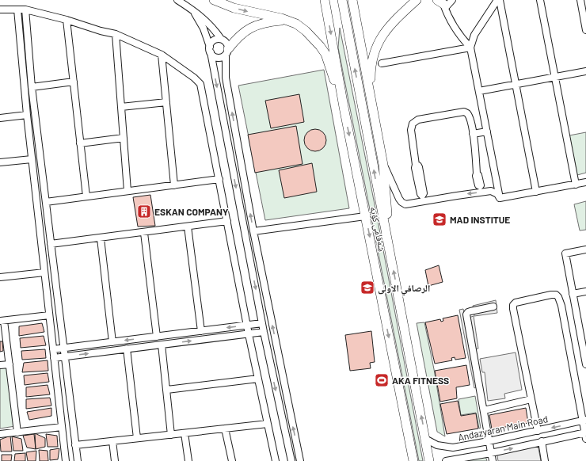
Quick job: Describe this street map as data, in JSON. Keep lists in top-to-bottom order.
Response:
{
  "streets": {
    "highway": ["شەقامی کۆیە"],
    "street": ["Andazyaran Main Road"]
  },
  "crossings": [
    ["شەقامی کۆیە", "Andazyaran Main Road"]
  ],
  "places": {
    "building": ["ESKAN COMPANY"],
    "school or university": ["MAD INSTITUE", "الرصافي الاولى"],
    "sports": ["AKA FITNESS"]
  }
}
